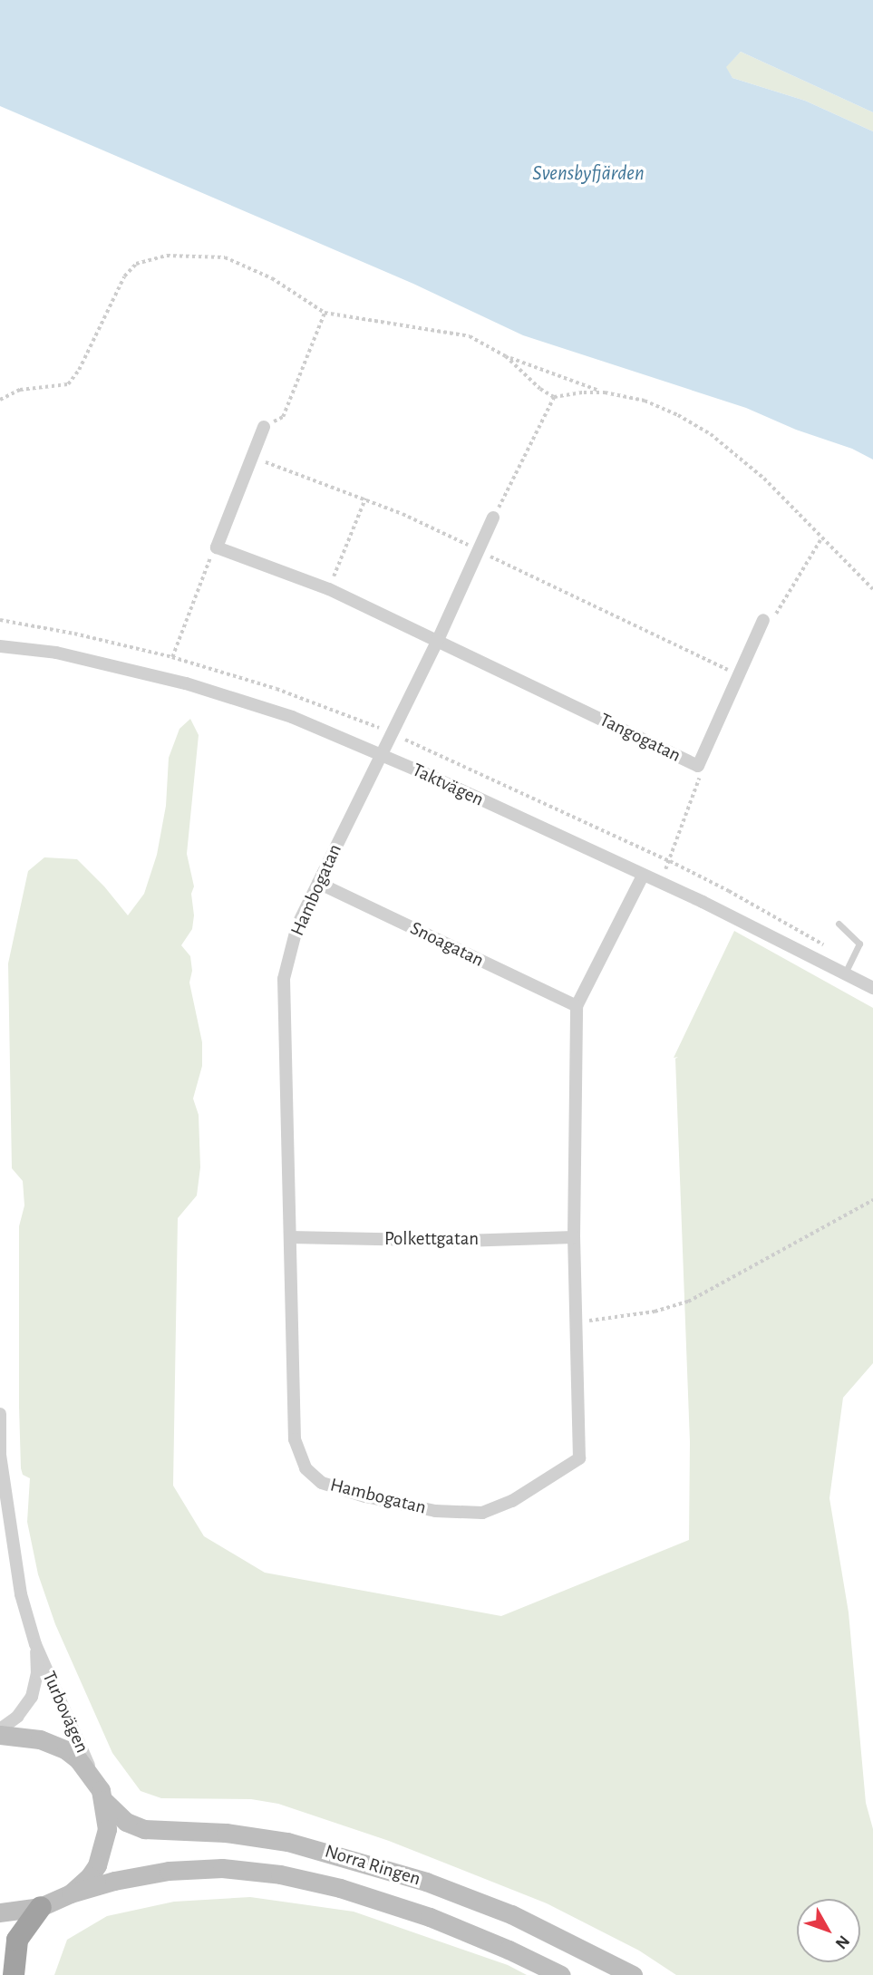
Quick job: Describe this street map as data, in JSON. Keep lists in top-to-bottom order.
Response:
{
  "streets": {
    "main road": ["Norra Ringen"],
    "street": [
      "Tangogatan",
      "Taktvägen",
      "Hambogatan",
      "Snoagatan",
      "Polkettgatan",
      "Turbovägen"
    ]
  },
  "crossings": [
    ["Taktvägen", "Hambogatan"],
    ["Hambogatan", "Snoagatan"],
    ["Hambogatan", "Polkettgatan"]
  ],
  "water": ["Svensbyfjärden"],
  "north": "bottom right"
}
